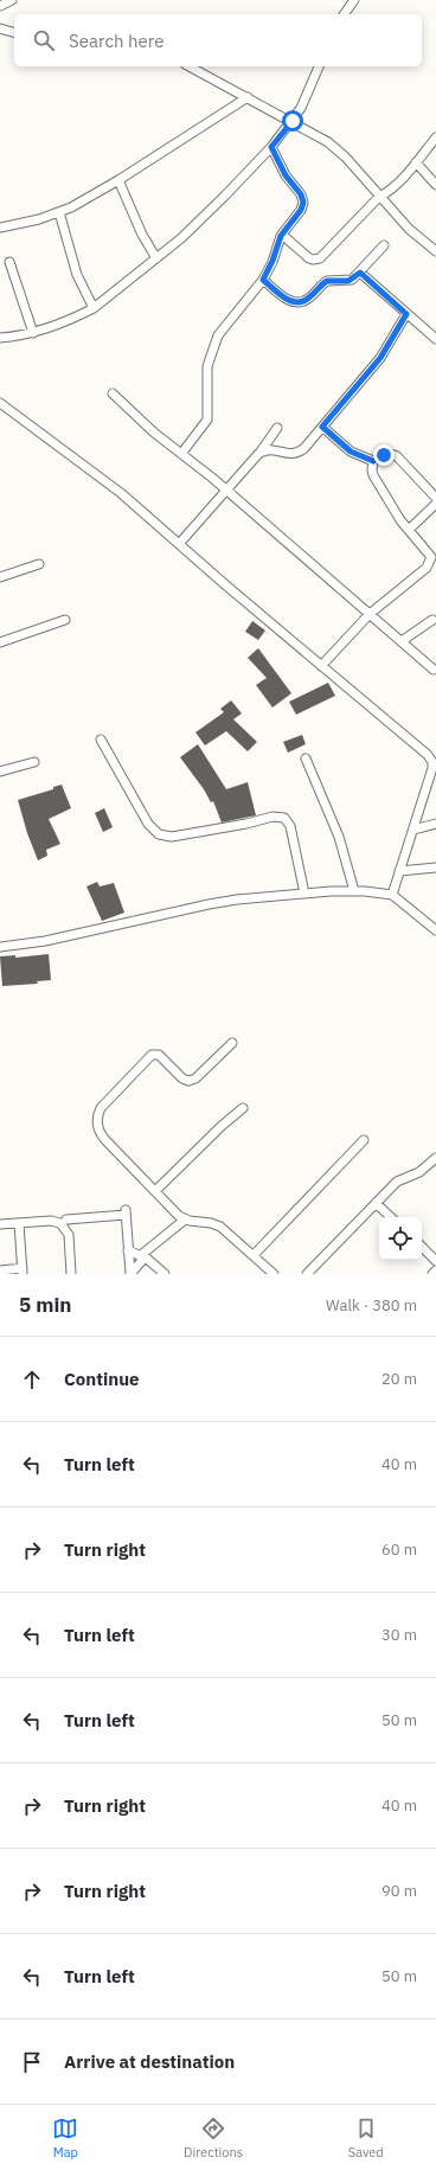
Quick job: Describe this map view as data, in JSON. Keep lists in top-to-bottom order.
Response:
{
  "page": {
    "search": "Search here",
    "heading": ["5 min", "Walk · 380 m"],
    "list": [
      ["Continue", "20 m"],
      ["Turn left", "40 m"],
      ["Turn right", "60 m"],
      ["Turn left", "30 m"],
      ["Turn left", "50 m"],
      ["Turn right", "40 m"],
      ["Turn right", "90 m"],
      ["Turn left", "50 m"],
      "Arrive at destination"
    ],
    "nav": ["Map", "Directions", "Saved"]
  }
}
